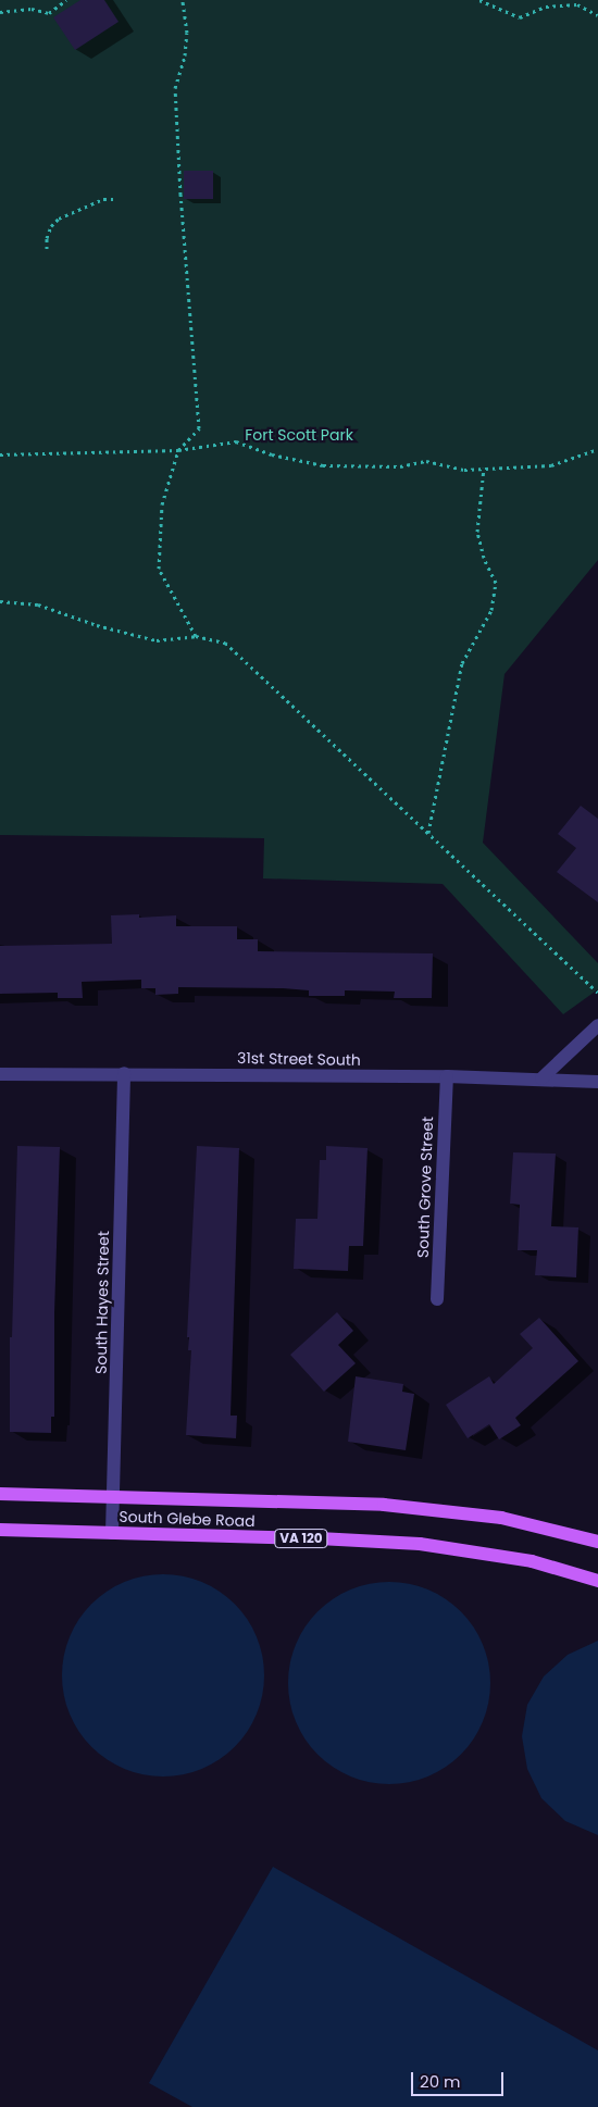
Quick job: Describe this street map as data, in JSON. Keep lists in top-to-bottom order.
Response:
{
  "streets": {
    "main road": ["South Glebe Road", "VA 120"],
    "street": ["31st Street South", "South Grove Street", "South Hayes Street"]
  },
  "crossings": [
    ["31st Street South", "South Grove Street"],
    ["31st Street South", "South Hayes Street"],
    ["South Hayes Street", "South Glebe Road"]
  ],
  "parks": ["Fort Scott Park"],
  "scale_bar": "20 m"
}
